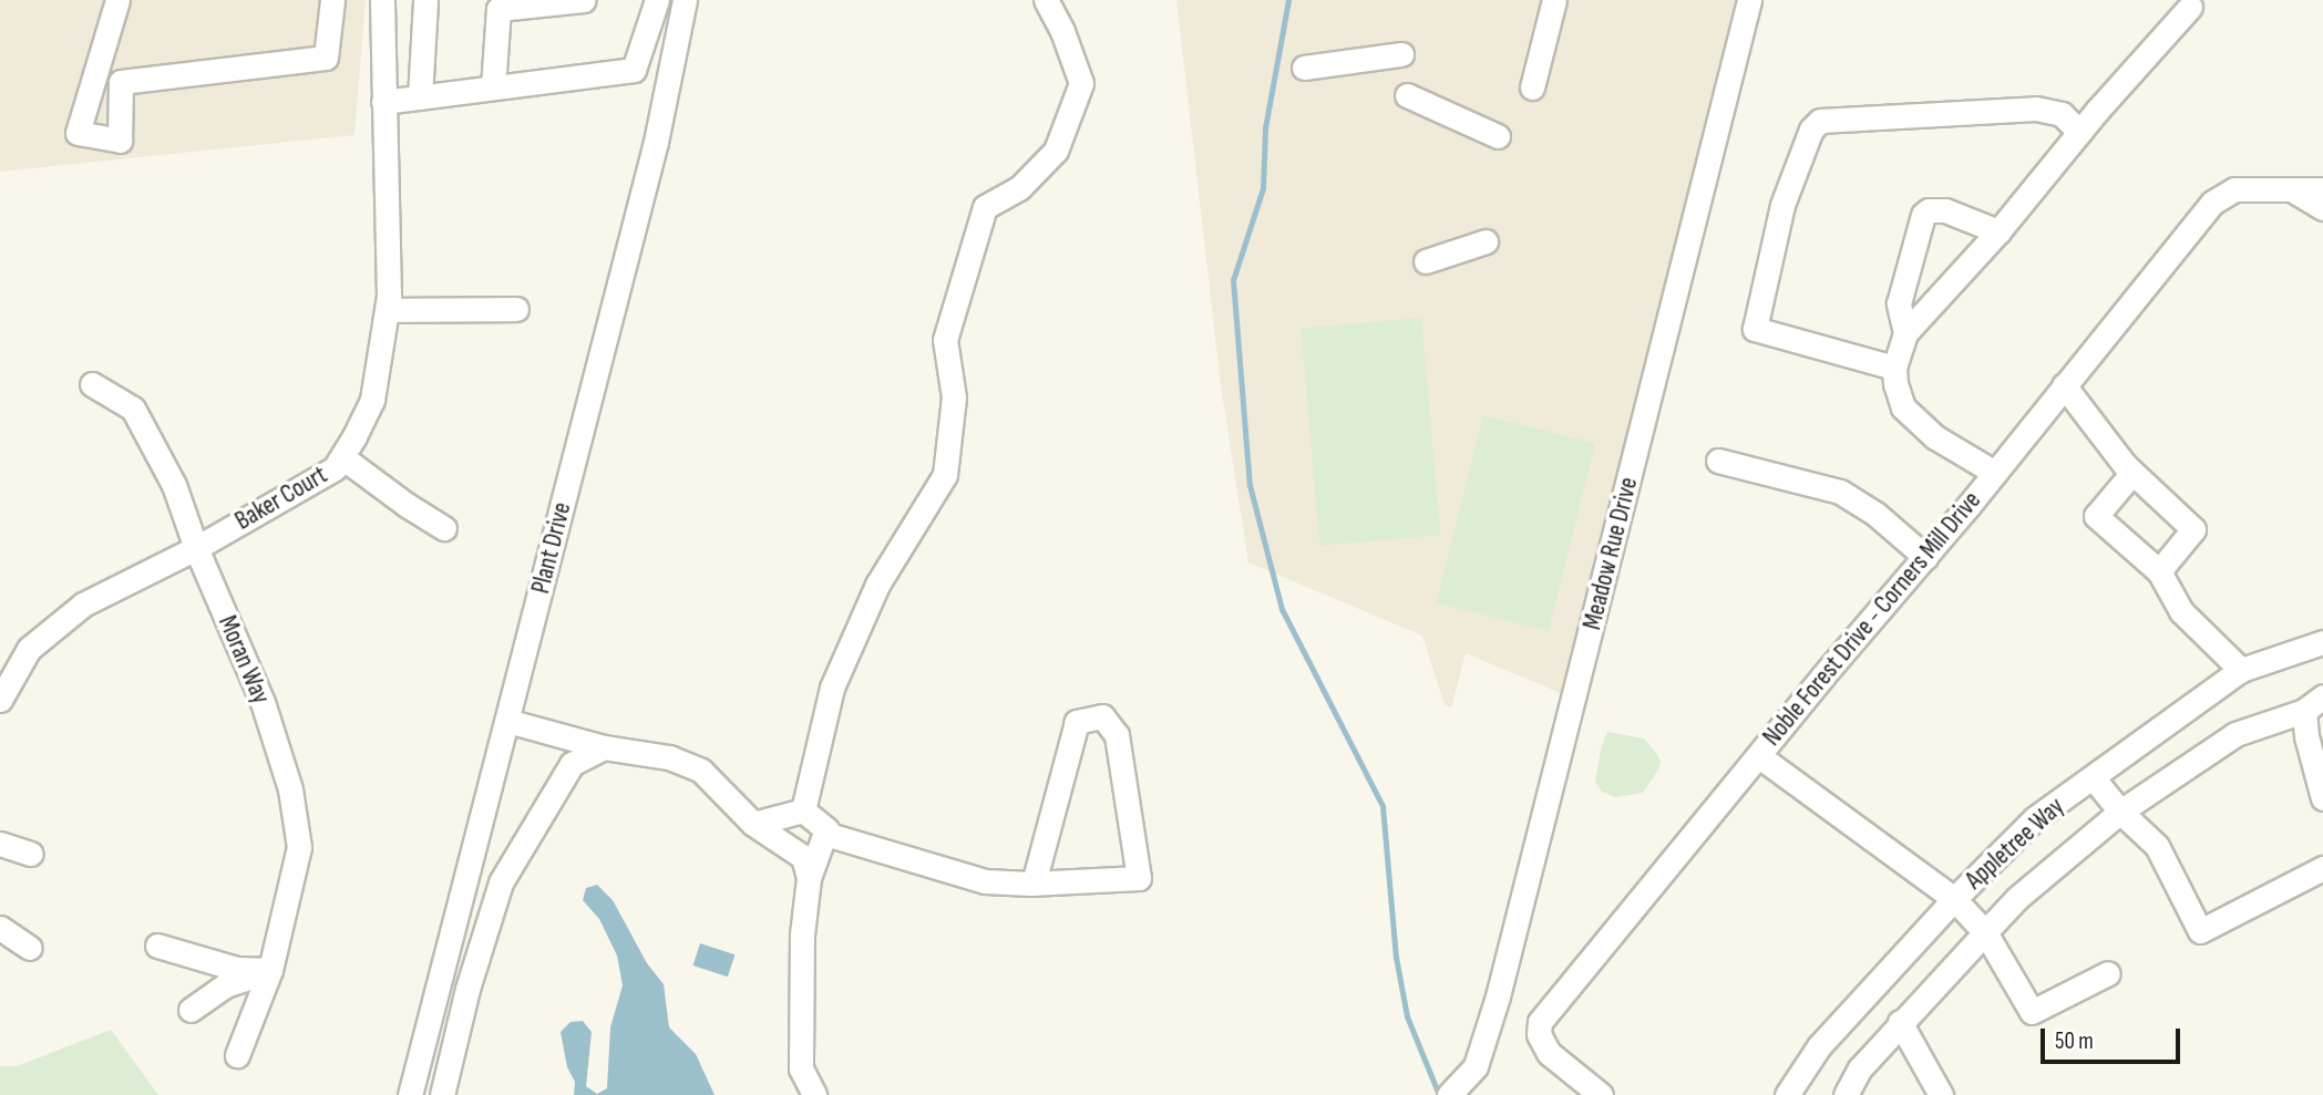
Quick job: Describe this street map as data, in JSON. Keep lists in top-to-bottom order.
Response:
{
  "streets": {
    "street": [
      "Baker Court",
      "Plant Drive",
      "Meadow Rue Drive",
      "Noble Forest Drive - Corners Mill Drive",
      "Moran Way",
      "Appletree Way"
    ]
  },
  "crossings": [
    ["Baker Court", "Moran Way"],
    ["Noble Forest Drive - Corners Mill Drive", "Appletree Way"]
  ],
  "scale_bar": "50 m"
}
